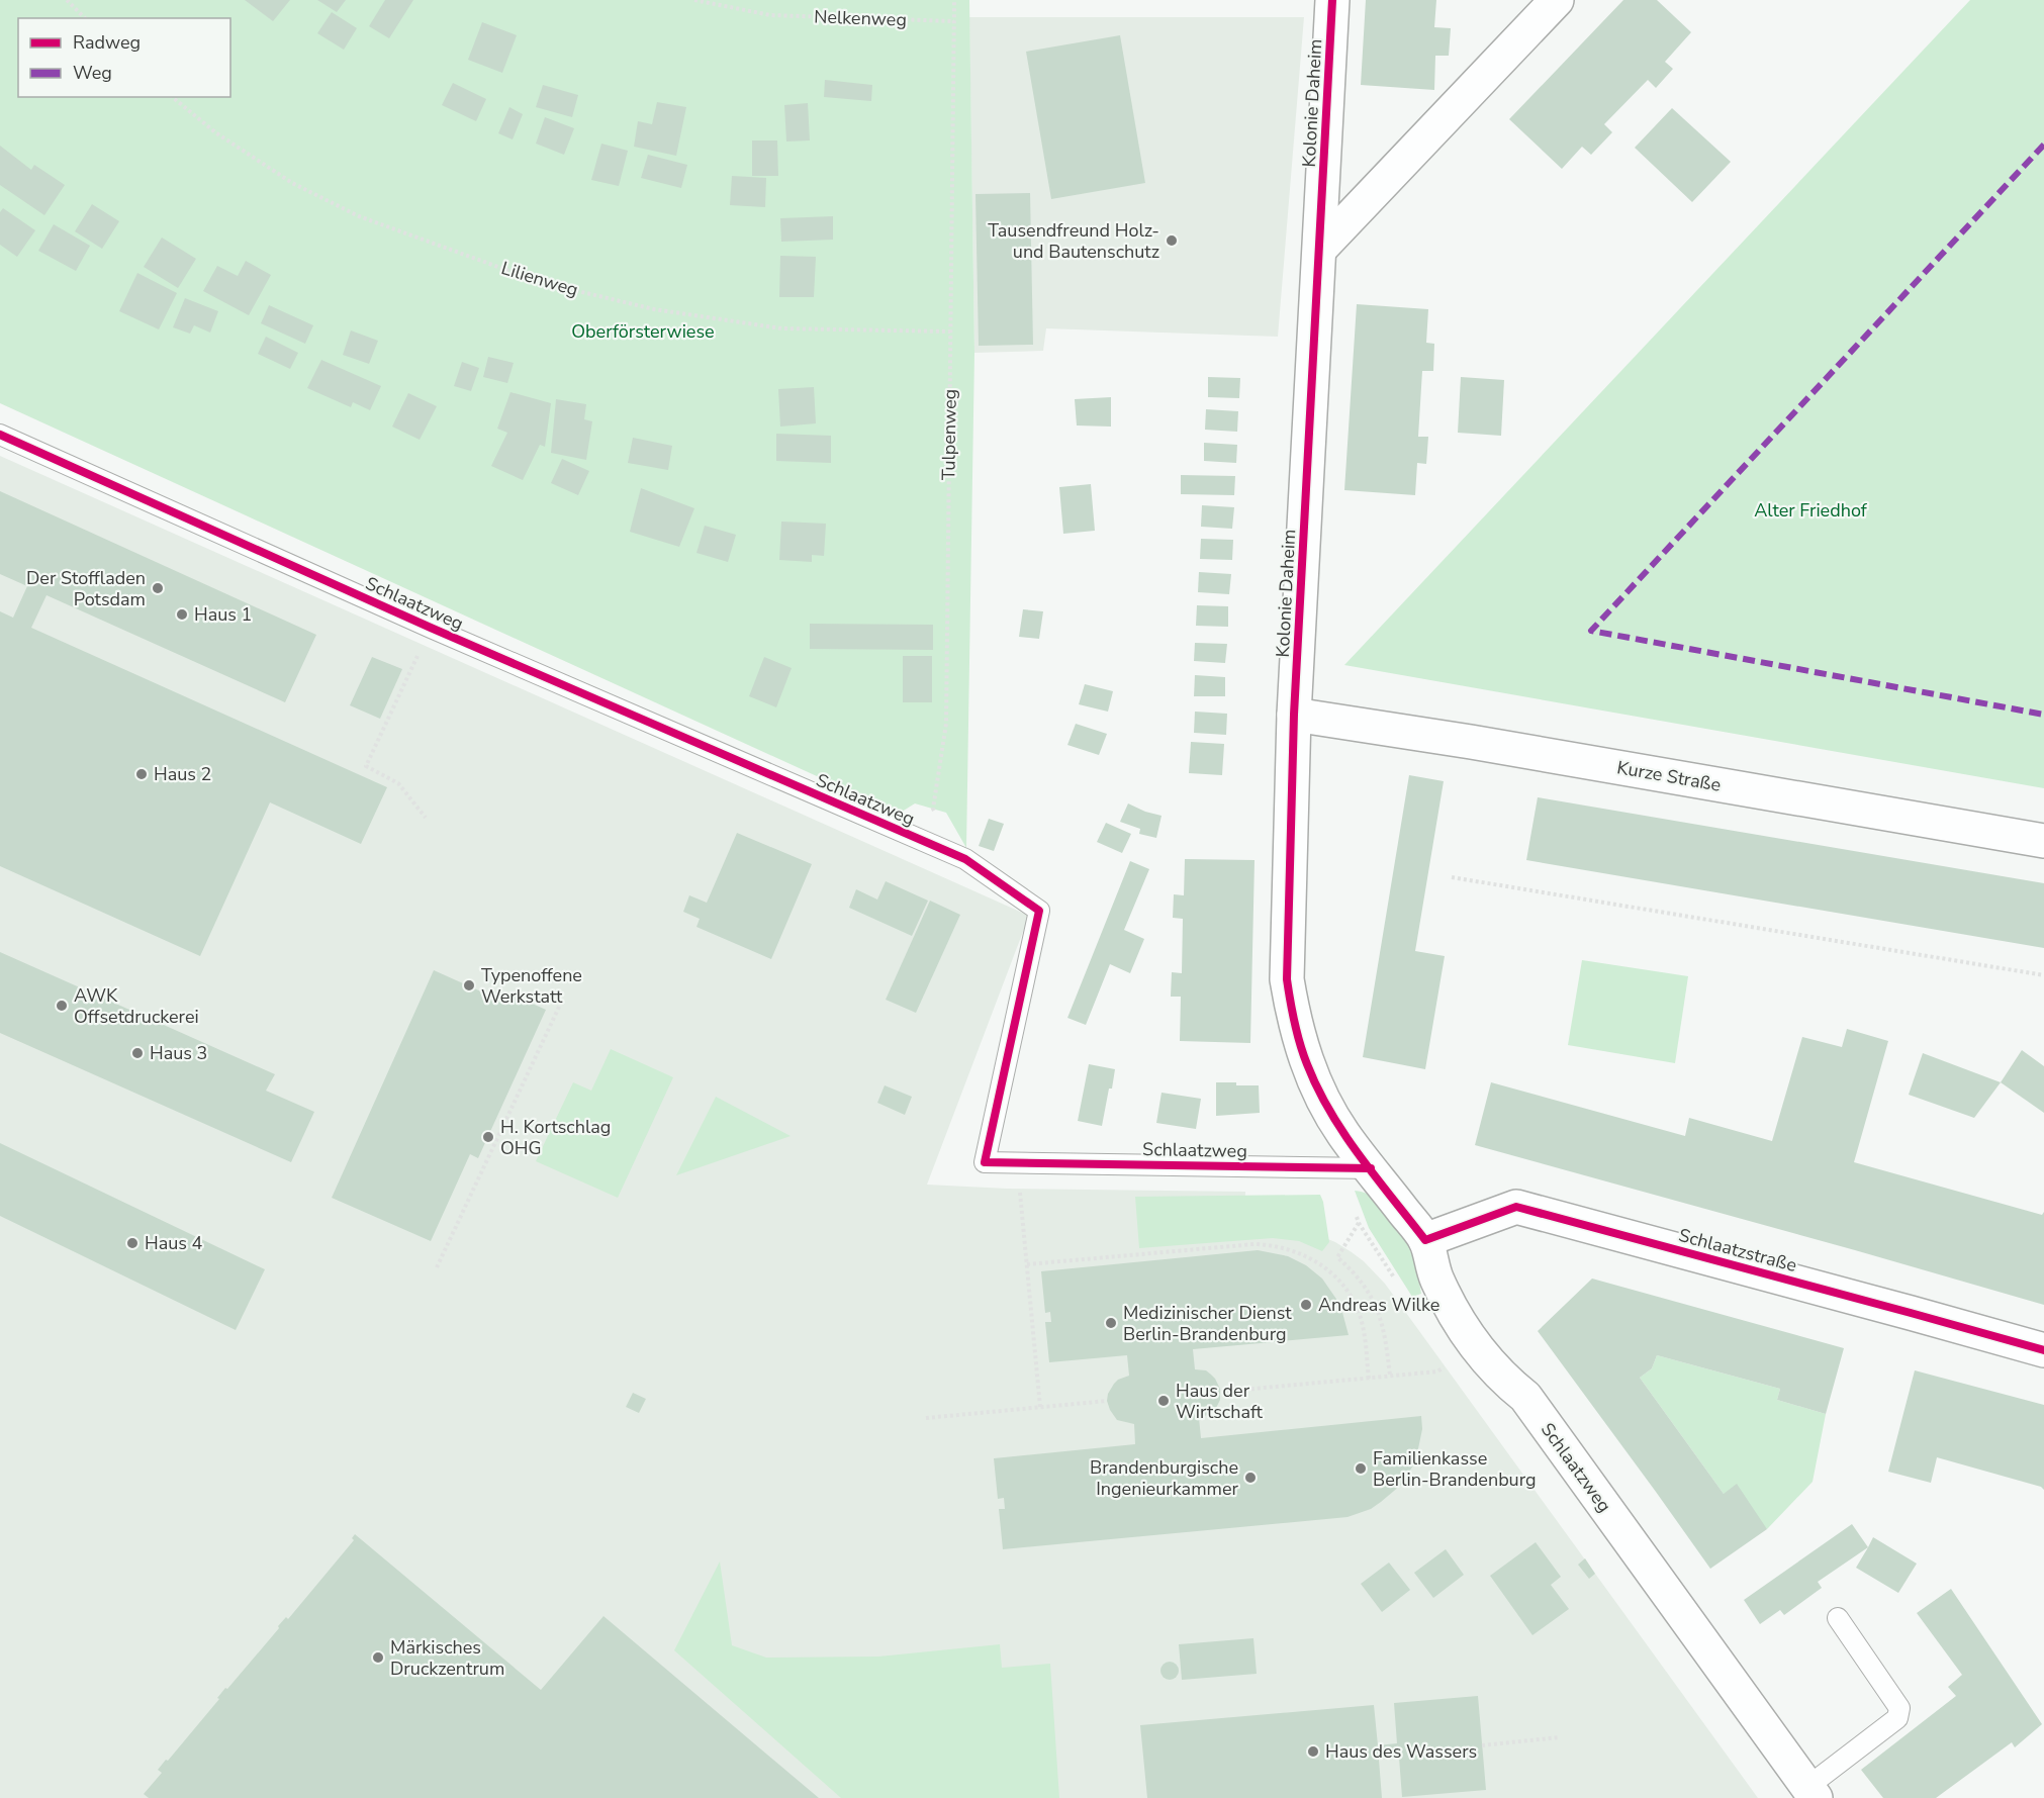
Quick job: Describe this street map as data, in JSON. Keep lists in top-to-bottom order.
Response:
{
  "streets": {
    "street": [
      "Kolonie Daheim",
      "Schlaatzweg",
      "Kurze Straße",
      "Schlaatzstraße"
    ],
    "path": ["Nelkenweg", "Lilienweg", "Tulpenweg"]
  },
  "crossings": [
    ["Nelkenweg", "Tulpenweg"],
    ["Kolonie Daheim", "Schlaatzweg"],
    ["Kolonie Daheim", "Kurze Straße"],
    ["Lilienweg", "Tulpenweg"],
    ["Tulpenweg", "Schlaatzweg"],
    ["Schlaatzweg", "Schlaatzstraße"]
  ],
  "parks": ["Oberförsterwiese", "Alter Friedhof"],
  "places": [
    "Tausendfreund Holz- und Bautenschutz",
    "Der Stoffladen Potsdam",
    "Haus 1",
    "Haus 2",
    "Typenoffene Werkstatt",
    "AWK Offsetdruckerei",
    "Haus 3",
    "H. Kortschlag OHG",
    "Haus 4",
    "Andreas Wilke",
    "Medizinischer Dienst Berlin-Brandenburg",
    "Haus der Wirtschaft",
    "Familienkasse Berlin-Brandenburg",
    "Brandenburgische Ingenieurkammer",
    "Märkisches Druckzentrum",
    "Haus des Wassers"
  ],
  "legend": ["Radweg", "Weg"]
}
